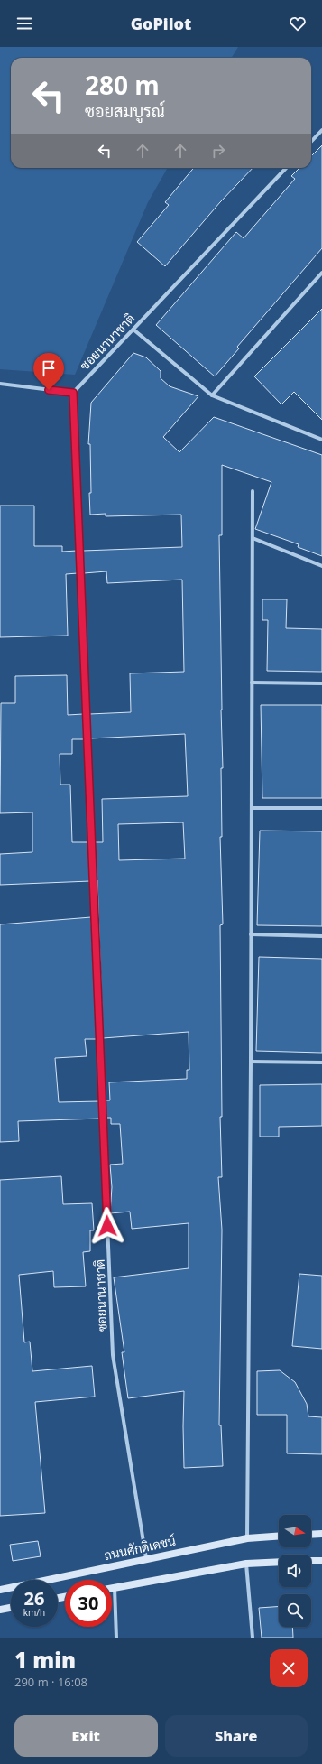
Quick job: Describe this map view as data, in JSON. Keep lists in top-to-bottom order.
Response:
{
  "streets": {
    "main road": ["ถนนศักดิเดชน์"],
    "street": ["ซอยนานาชาติ"]
  },
  "crossings": [
    ["ซอยนานาชาติ", "ถนนศักดิเดชน์"]
  ],
  "north": "right",
  "page": {
    "header": "GoPilot",
    "turn": ["280 m", "ซอยสมบูรณ์"],
    "speed": "26 km/h",
    "limit": "30",
    "heading": ["1 min", "290 m · 16:08"],
    "buttons": ["Exit", "Share"]
  }
}
